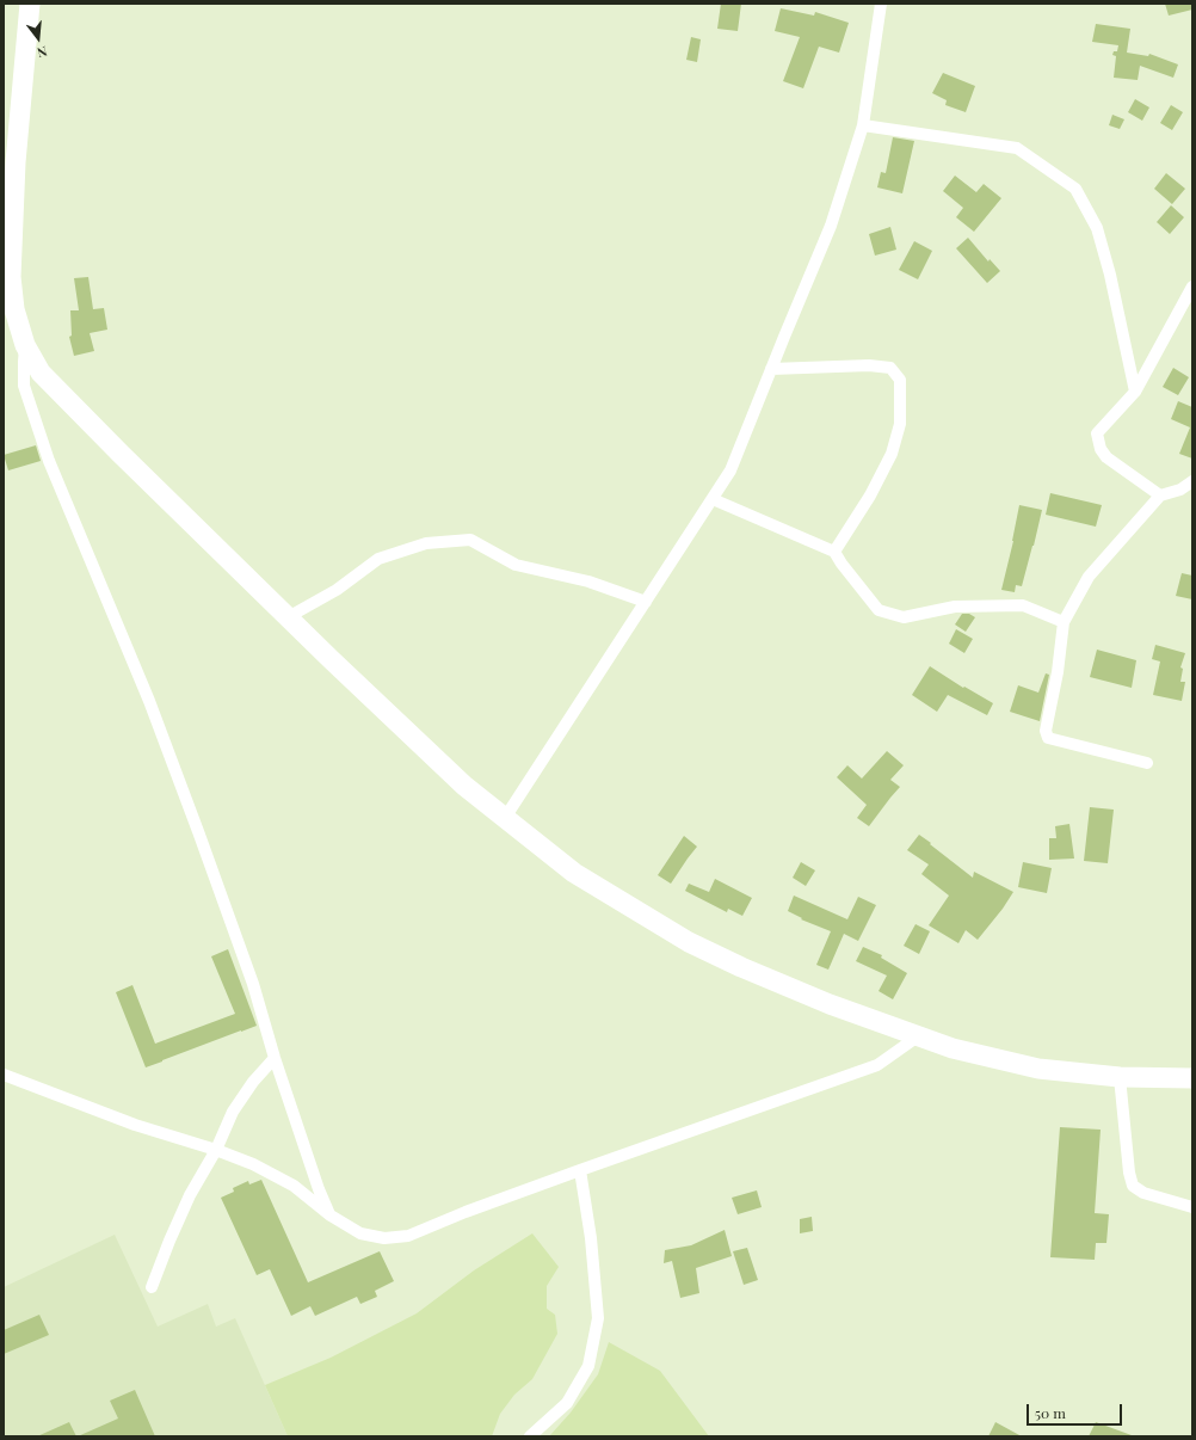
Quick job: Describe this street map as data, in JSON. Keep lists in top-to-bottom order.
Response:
{
  "scale_bar": "50 m",
  "north": "bottom"
}
